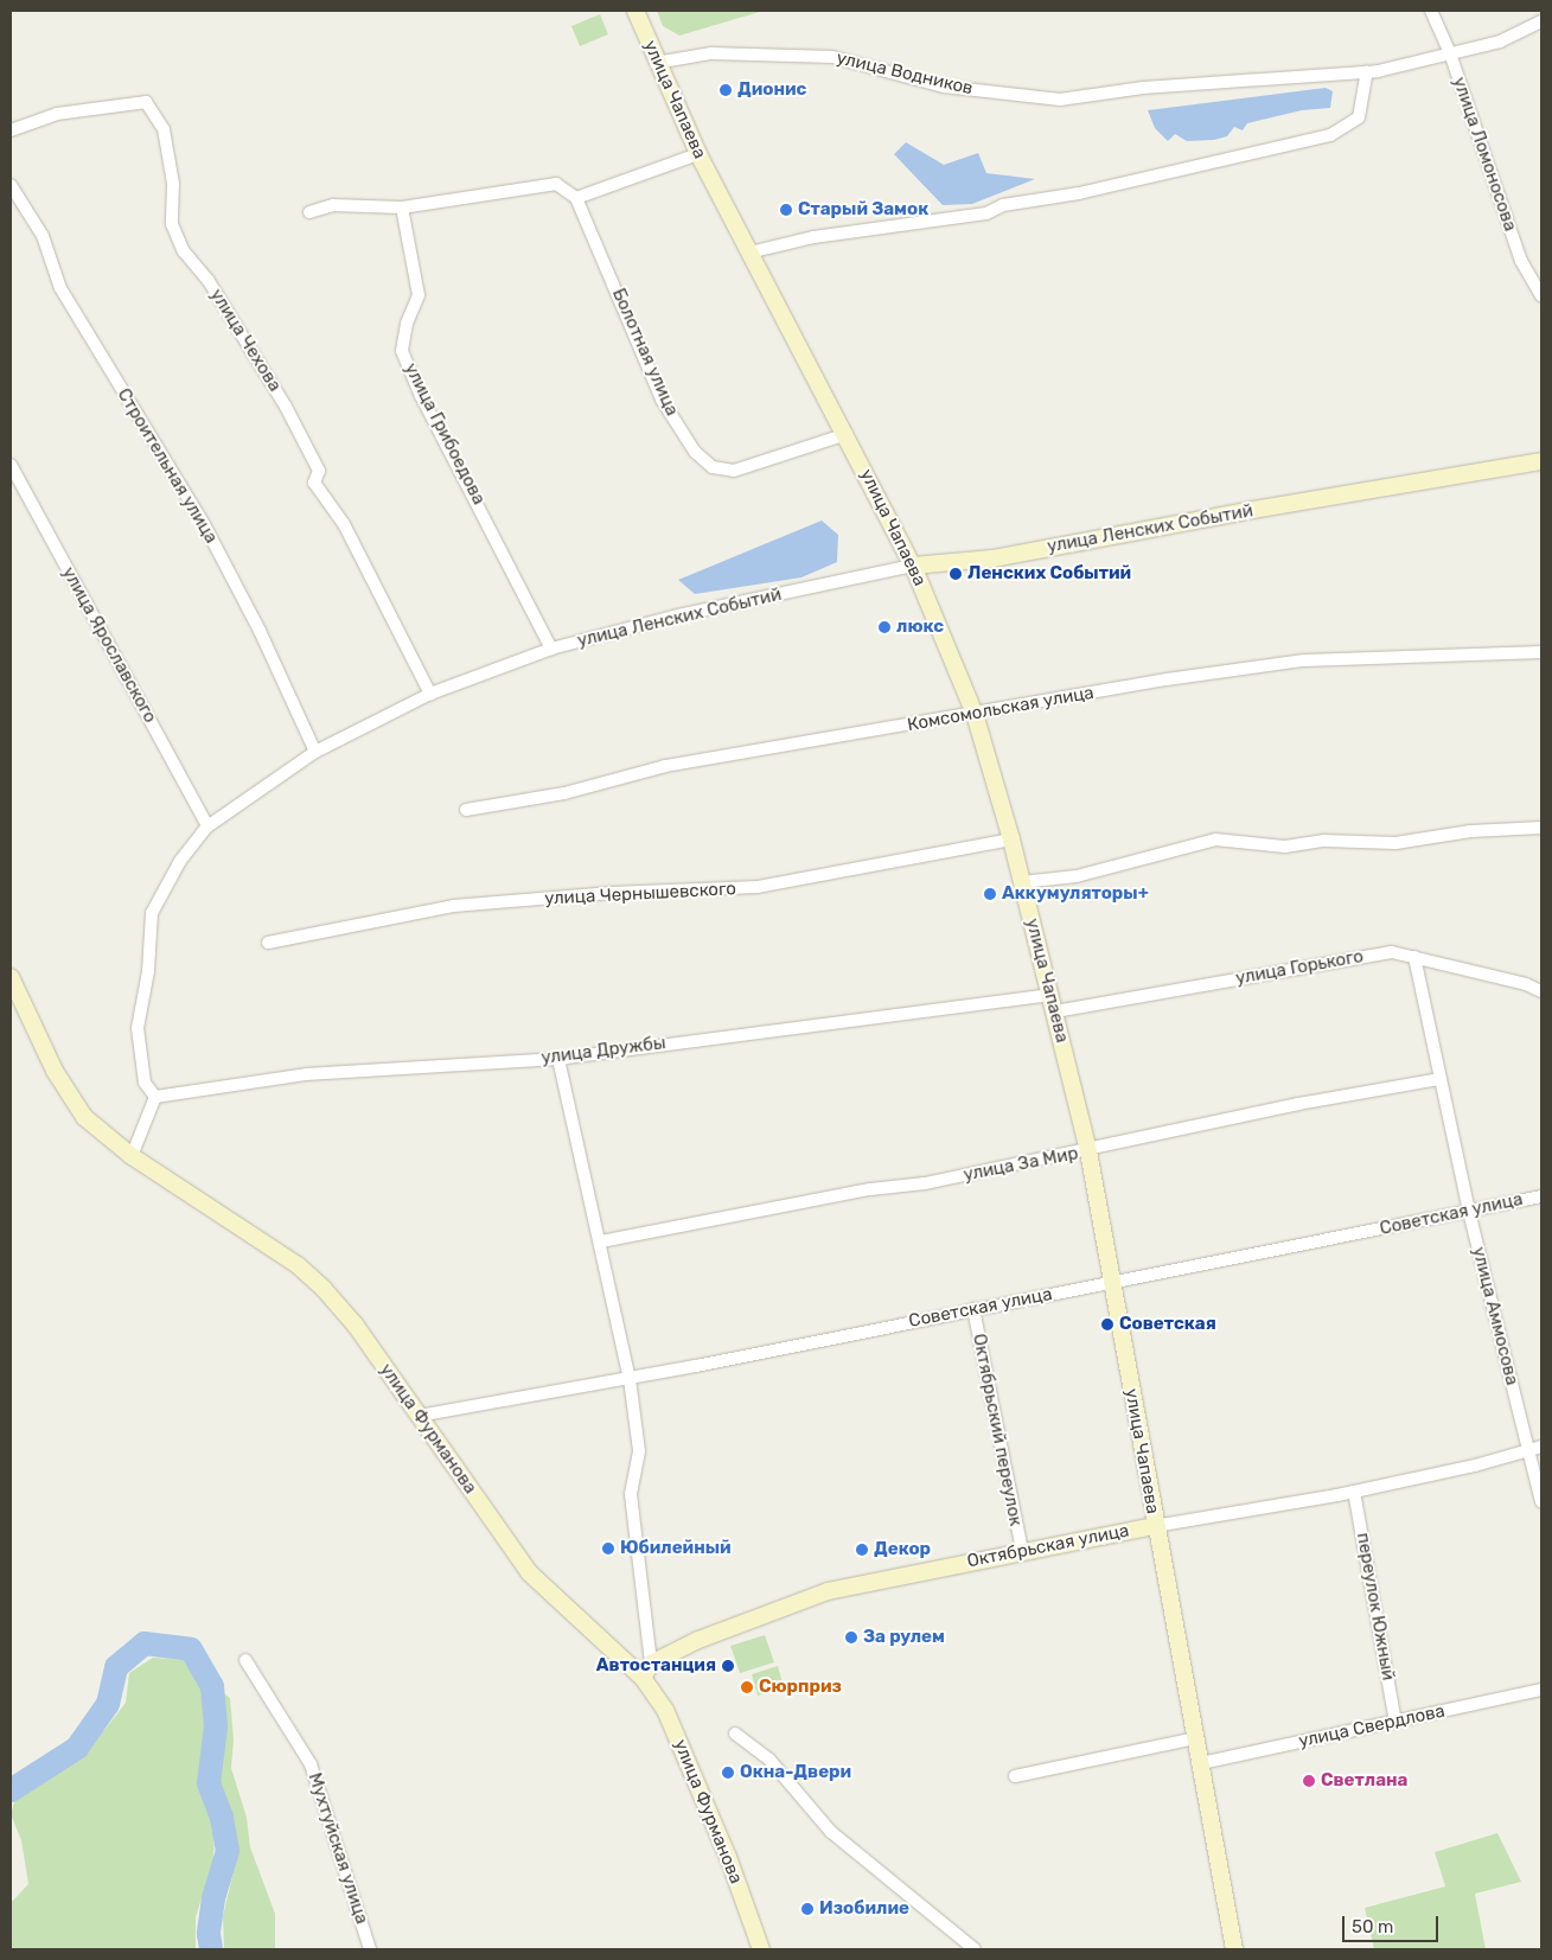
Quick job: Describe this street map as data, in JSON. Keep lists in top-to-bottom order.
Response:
{
  "streets": {
    "main road": [
      "улица Чапаева",
      "улица Ленских Событий",
      "улица Фурманова",
      "Октябрьская улица"
    ],
    "street": [
      "улица Водников",
      "улица Ломоносова",
      "улица Чехова",
      "Болотная улица",
      "улица Грибоедова",
      "Строительная улица",
      "улица Ярославского",
      "Комсомольская улица",
      "улица Чернышевского",
      "улица Горького",
      "улица Дружбы",
      "улица За Мир",
      "Советская улица",
      "улица Аммосова",
      "Октябрьский переулок",
      "переулок Южный",
      "улица Свердлова",
      "Мухтуйская улица"
    ]
  },
  "crossings": [
    ["улица Водников", "улица Чапаева"],
    ["улица Водников", "улица Ломоносова"],
    ["улица Чапаева", "Болотная улица"],
    ["улица Чапаева", "улица Ленских Событий"],
    ["улица Чапаева", "Комсомольская улица"],
    ["улица Чапаева", "улица Чернышевского"],
    ["улица Чапаева", "улица Горького"],
    ["улица Чапаева", "улица Дружбы"],
    ["улица Чапаева", "улица За Мир"],
    ["улица Чапаева", "Советская улица"],
    ["улица Чапаева", "Октябрьская улица"],
    ["улица Чапаева", "улица Свердлова"],
    ["улица Чехова", "улица Ленских Событий"],
    ["улица Грибоедова", "улица Ленских Событий"],
    ["Строительная улица", "улица Ленских Событий"],
    ["улица Ленских Событий", "улица Ярославского"],
    ["улица Ленских Событий", "улица Дружбы"],
    ["улица Горького", "улица Дружбы"],
    ["улица Горького", "улица Аммосова"],
    ["улица За Мир", "улица Аммосова"],
    ["Советская улица", "улица Аммосова"],
    ["Советская улица", "улица Фурманова"],
    ["Советская улица", "Октябрьский переулок"],
    ["улица Аммосова", "Октябрьская улица"],
    ["улица Фурманова", "Октябрьская улица"],
    ["Октябрьский переулок", "Октябрьская улица"],
    ["Октябрьская улица", "переулок Южный"],
    ["переулок Южный", "улица Свердлова"]
  ],
  "places": [
    "Дионис",
    "Старый Замок",
    "Ленских Событий",
    "люкс",
    "Аккумуляторы+",
    "Советская",
    "Юбилейный",
    "Декор",
    "За рулем",
    "Автостанция",
    "Сюрприз",
    "Окна-Двери",
    "Светлана",
    "Изобилие"
  ],
  "scale_bar": "50 m"
}
